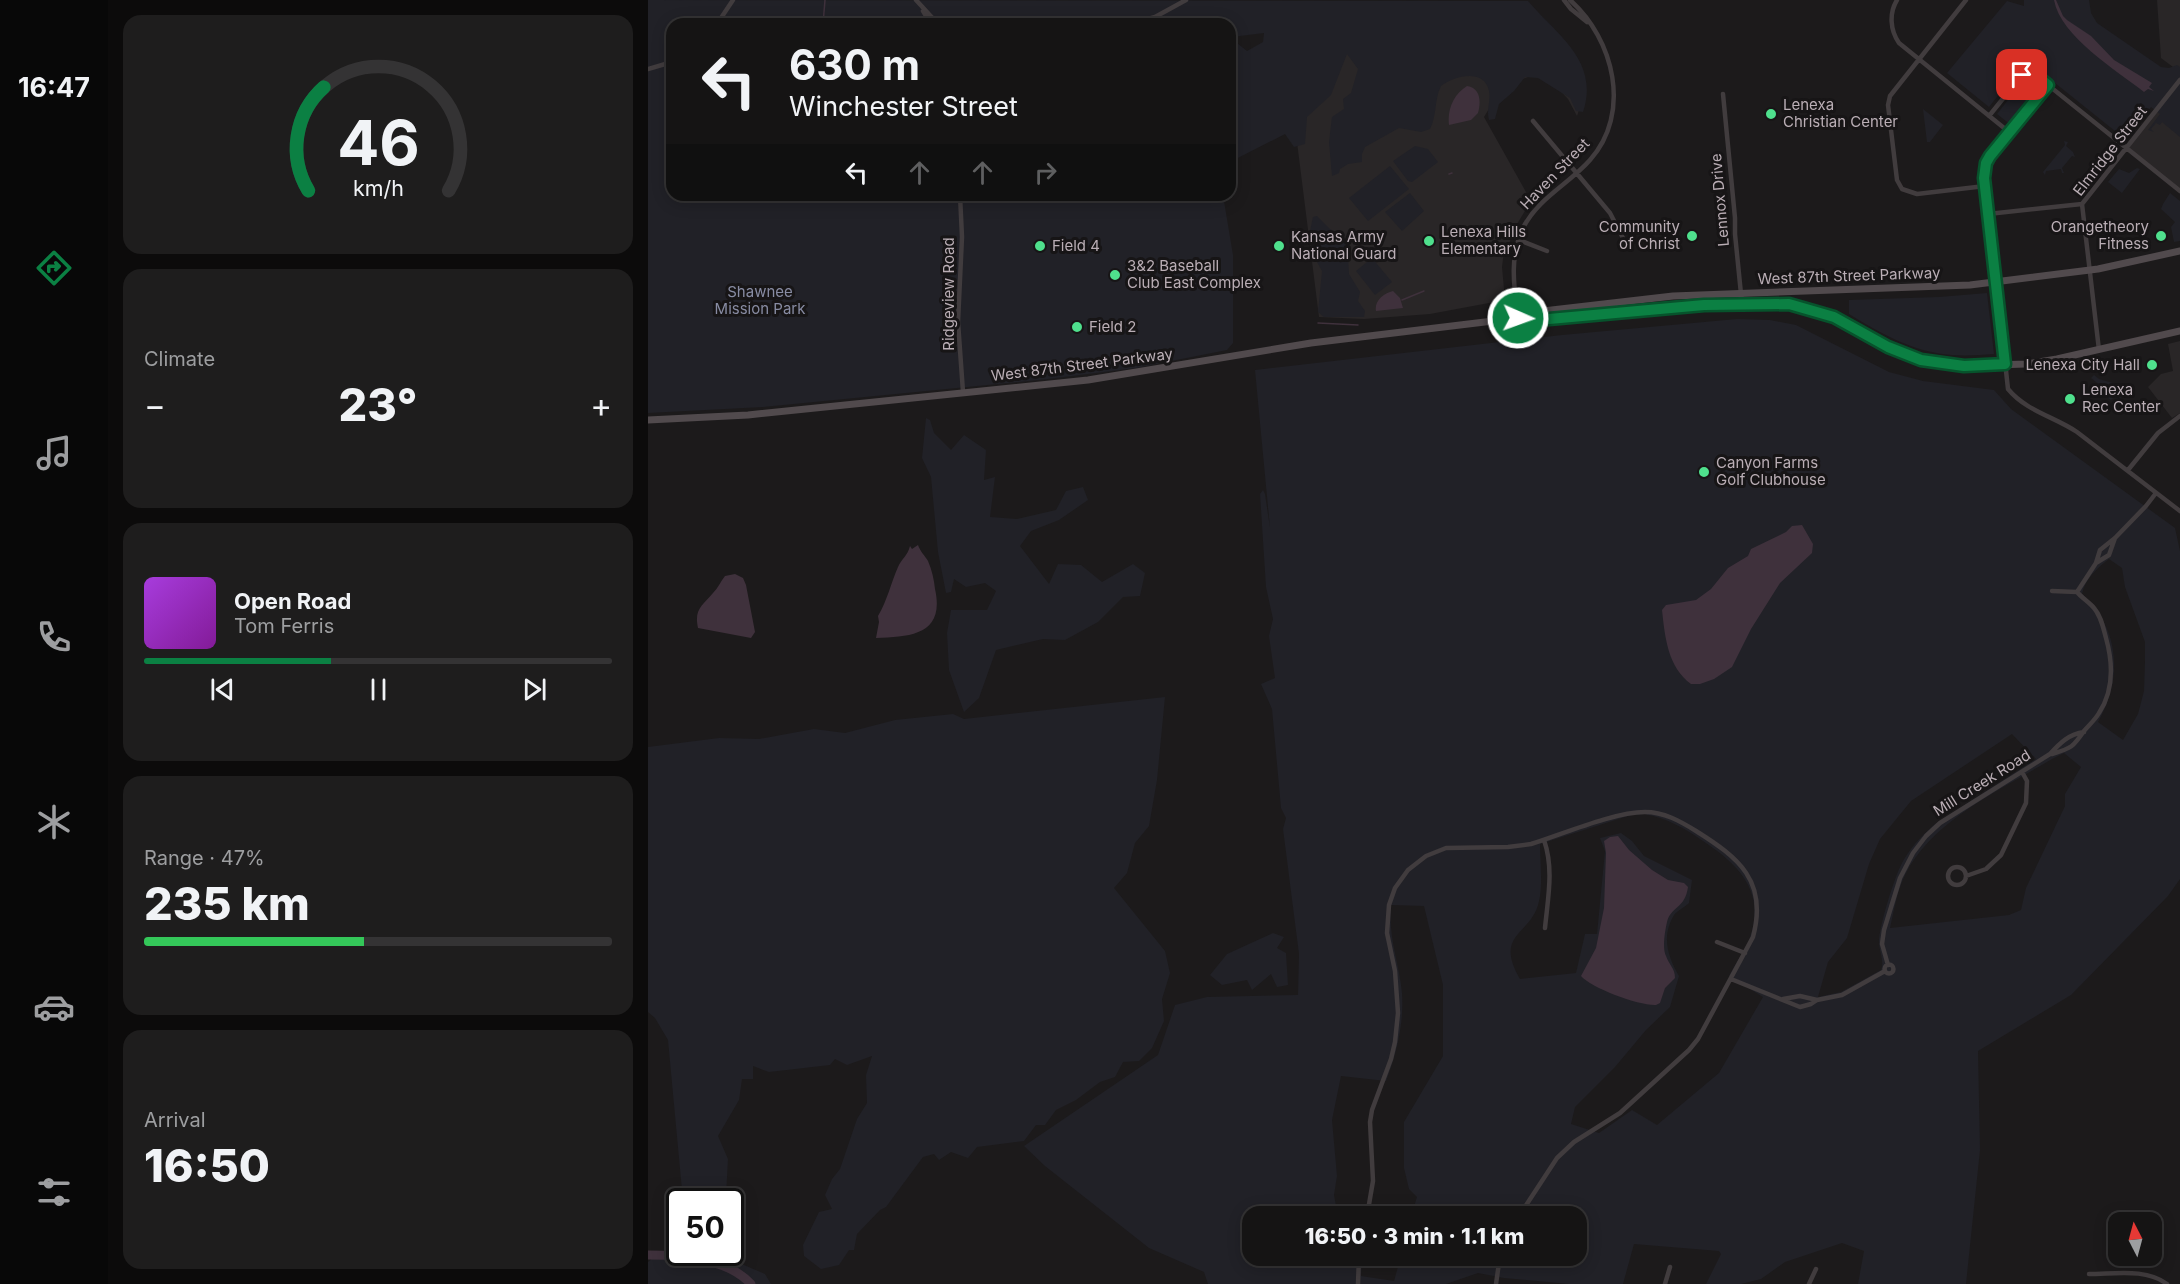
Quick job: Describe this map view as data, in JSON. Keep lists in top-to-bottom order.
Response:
{
  "streets": {
    "main road": ["West 87th Street Parkway"],
    "street": [
      "Elmridge Street",
      "Haven Street",
      "Lennox Drive",
      "Ridgeview Road",
      "Mill Creek Road"
    ]
  },
  "crossings": [
    ["Elmridge Street", "West 87th Street Parkway"],
    ["Haven Street", "West 87th Street Parkway"],
    ["Lennox Drive", "West 87th Street Parkway"],
    ["West 87th Street Parkway", "Ridgeview Road"]
  ],
  "parks": ["Shawnee Mission Park"],
  "places": [
    "Lenexa Christian Center",
    "Community of Christ",
    "Orangetheory Fitness",
    "Lenexa Hills Elementary",
    "Field 4",
    "Kansas Army National Guard",
    "3&2 Baseball Club East Complex",
    "Field 2",
    "Lenexa City Hall",
    "Lenexa Rec Center",
    "Canyon Farms Golf Clubhouse"
  ],
  "north": "top",
  "page": {
    "tabs": "16:47",
    "turn": ["630 m", "Winchester Street"],
    "tile": [
      "Climate",
      ["Range · 47%", "235 km"],
      ["Arrival", "16:50"]
    ],
    "heat": ["−", "23°", "+"],
    "song": ["Open Road", "Tom Ferris"],
    "limit": "50",
    "trip": "16:50 · 3 min · 1.1 km",
    "gauge": ["46", "km/h"]
  }
}
